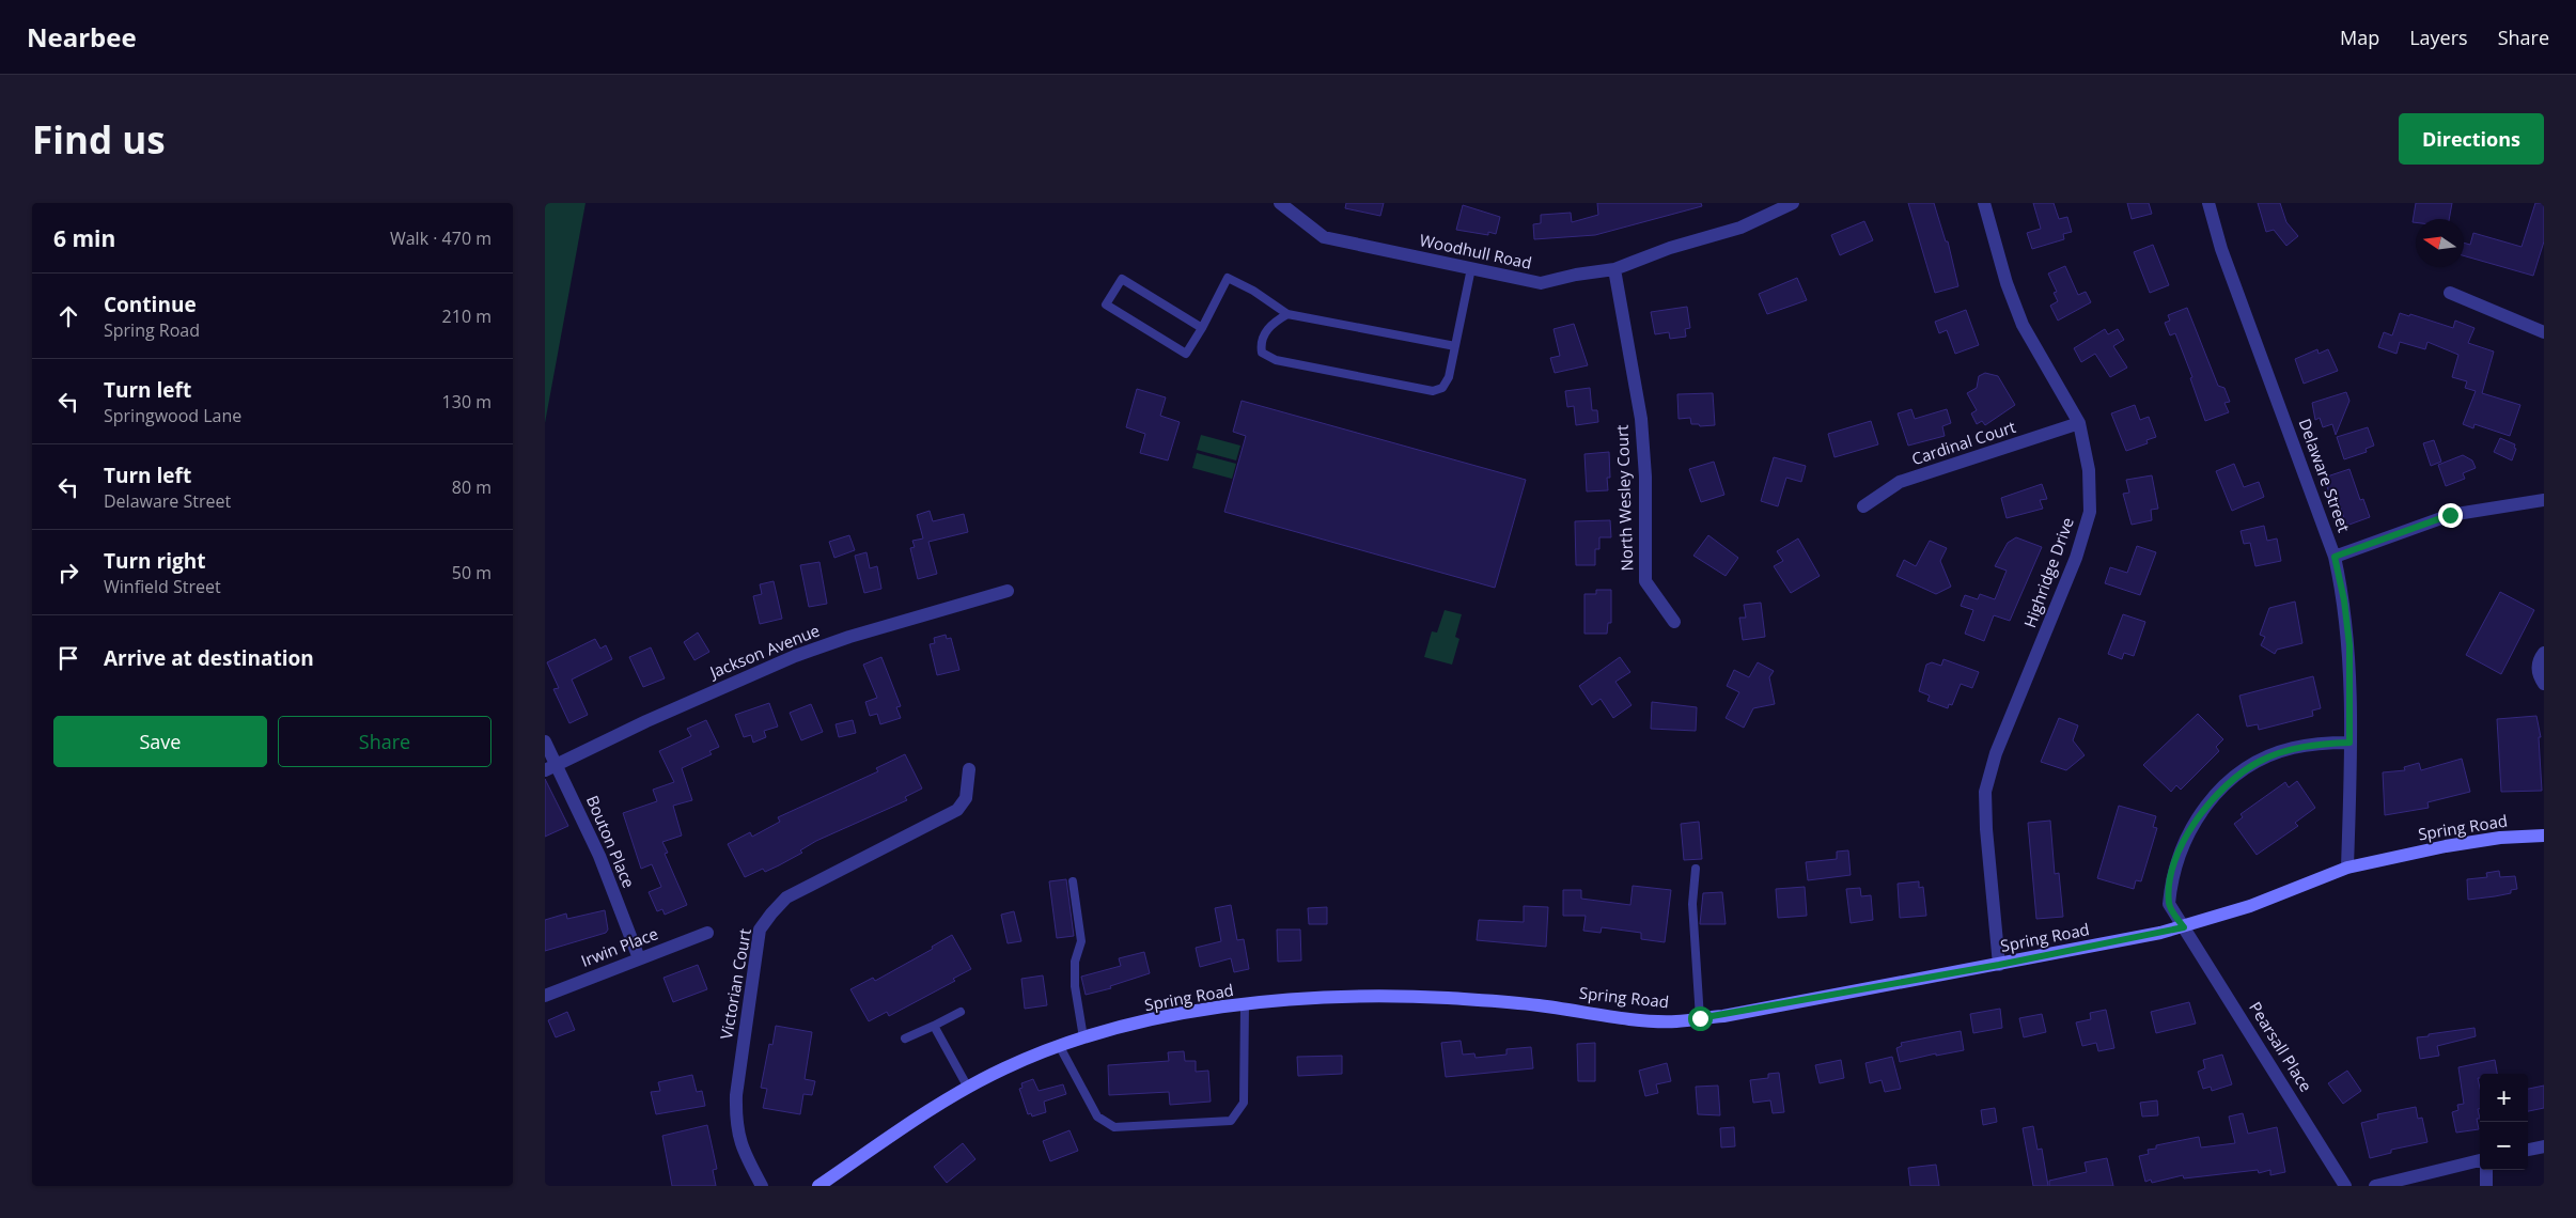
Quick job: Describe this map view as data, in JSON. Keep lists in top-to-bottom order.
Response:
{
  "streets": {
    "main road": ["Spring Road"],
    "street": [
      "Woodhull Road",
      "Cardinal Court",
      "Delaware Street",
      "North Wesley Court",
      "Highridge Drive",
      "Jackson Avenue",
      "Bouton Place",
      "Irwin Place",
      "Victorian Court",
      "Pearsall Place"
    ]
  },
  "crossings": [
    ["Woodhull Road", "North Wesley Court"],
    ["Cardinal Court", "Highridge Drive"],
    ["Delaware Street", "Spring Road"],
    ["Delaware Street", "Pearsall Place"],
    ["Highridge Drive", "Spring Road"],
    ["Jackson Avenue", "Bouton Place"],
    ["Spring Road", "Pearsall Place"],
    ["Bouton Place", "Irwin Place"]
  ],
  "north": "left",
  "page": {
    "header": "Nearbee",
    "nav": ["Map", "Layers", "Share"],
    "buttons": [
      "Directions",
      ["Save", "Share"]
    ],
    "title": "Find us",
    "heading": ["6 min", "Walk · 470 m"],
    "list": [
      ["Continue", "Spring Road", "210 m"],
      ["Turn left", "Springwood Lane", "130 m"],
      ["Turn left", "Delaware Street", "80 m"],
      ["Turn right", "Winfield Street", "50 m"],
      "Arrive at destination"
    ],
    "map_buttons": ["+", "−"]
  }
}
